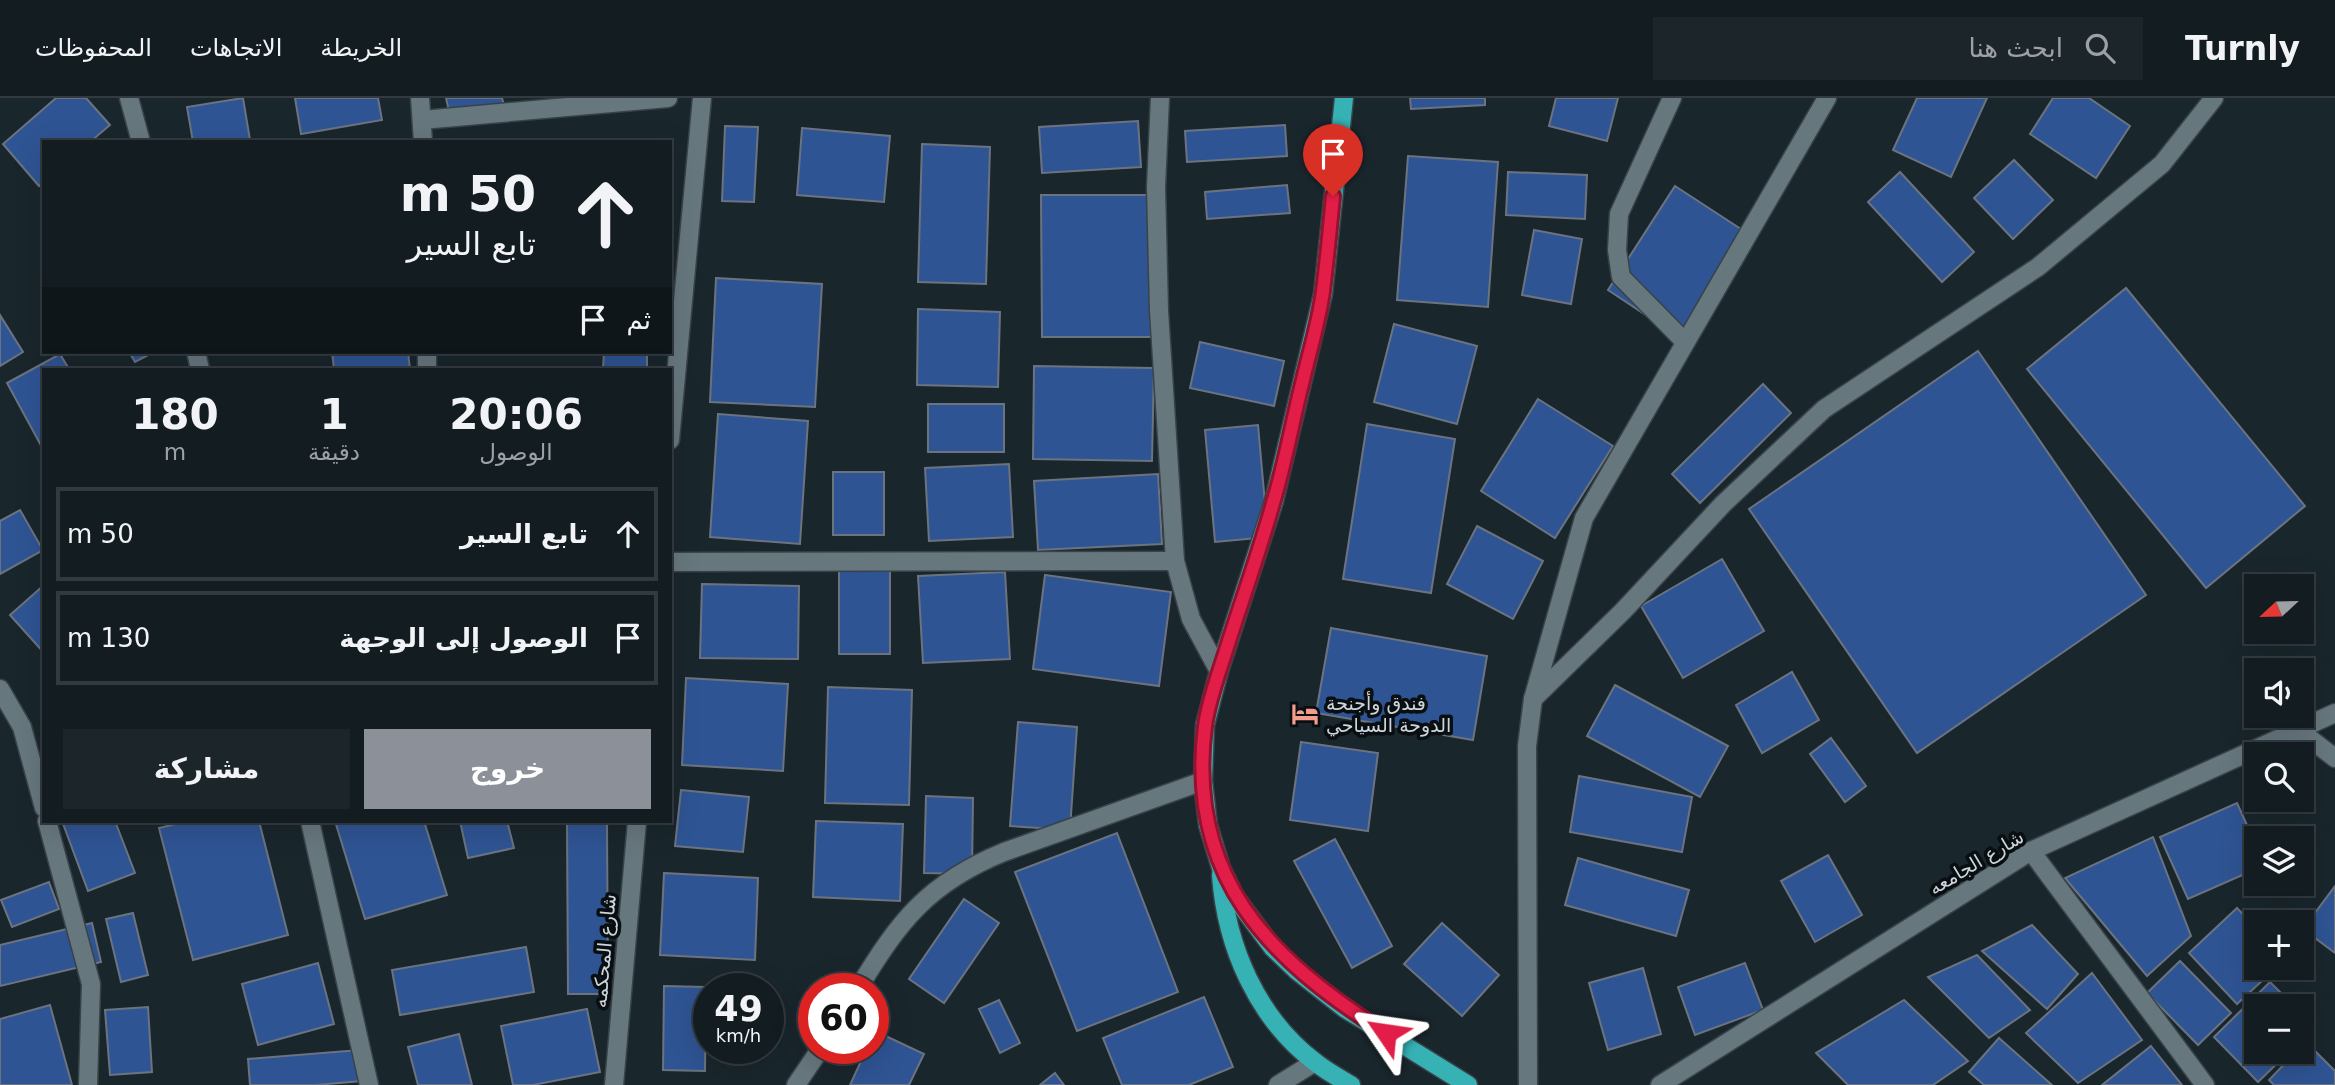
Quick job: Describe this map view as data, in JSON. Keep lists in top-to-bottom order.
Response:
{
  "streets": {
    "street": ["شارع الجامعه", "شارع المحكمه"]
  },
  "places": {
    "hotel": ["فندق وأجنحة الدوحة السياحي"]
  },
  "north": "left",
  "page": {
    "header": "Turnly",
    "search": "ابحث هنا",
    "nav": ["الخريطة", "الاتجاهات", "المحفوظات"],
    "turn": ["50 m", "تابع السير"],
    "then": "ثم",
    "eta": [
      "20:06",
      "الوصول",
      "1",
      "دقيقة",
      "180",
      "m"
    ],
    "list": [
      {
        "name": "تابع السير",
        "value": "50 m"
      },
      {
        "name": "الوصول إلى الوجهة",
        "value": "130 m"
      }
    ],
    "map_buttons": ["+", "−"],
    "buttons": ["خروج", "مشاركة"],
    "speed": "49 km/h",
    "limit": "60"
  }
}
